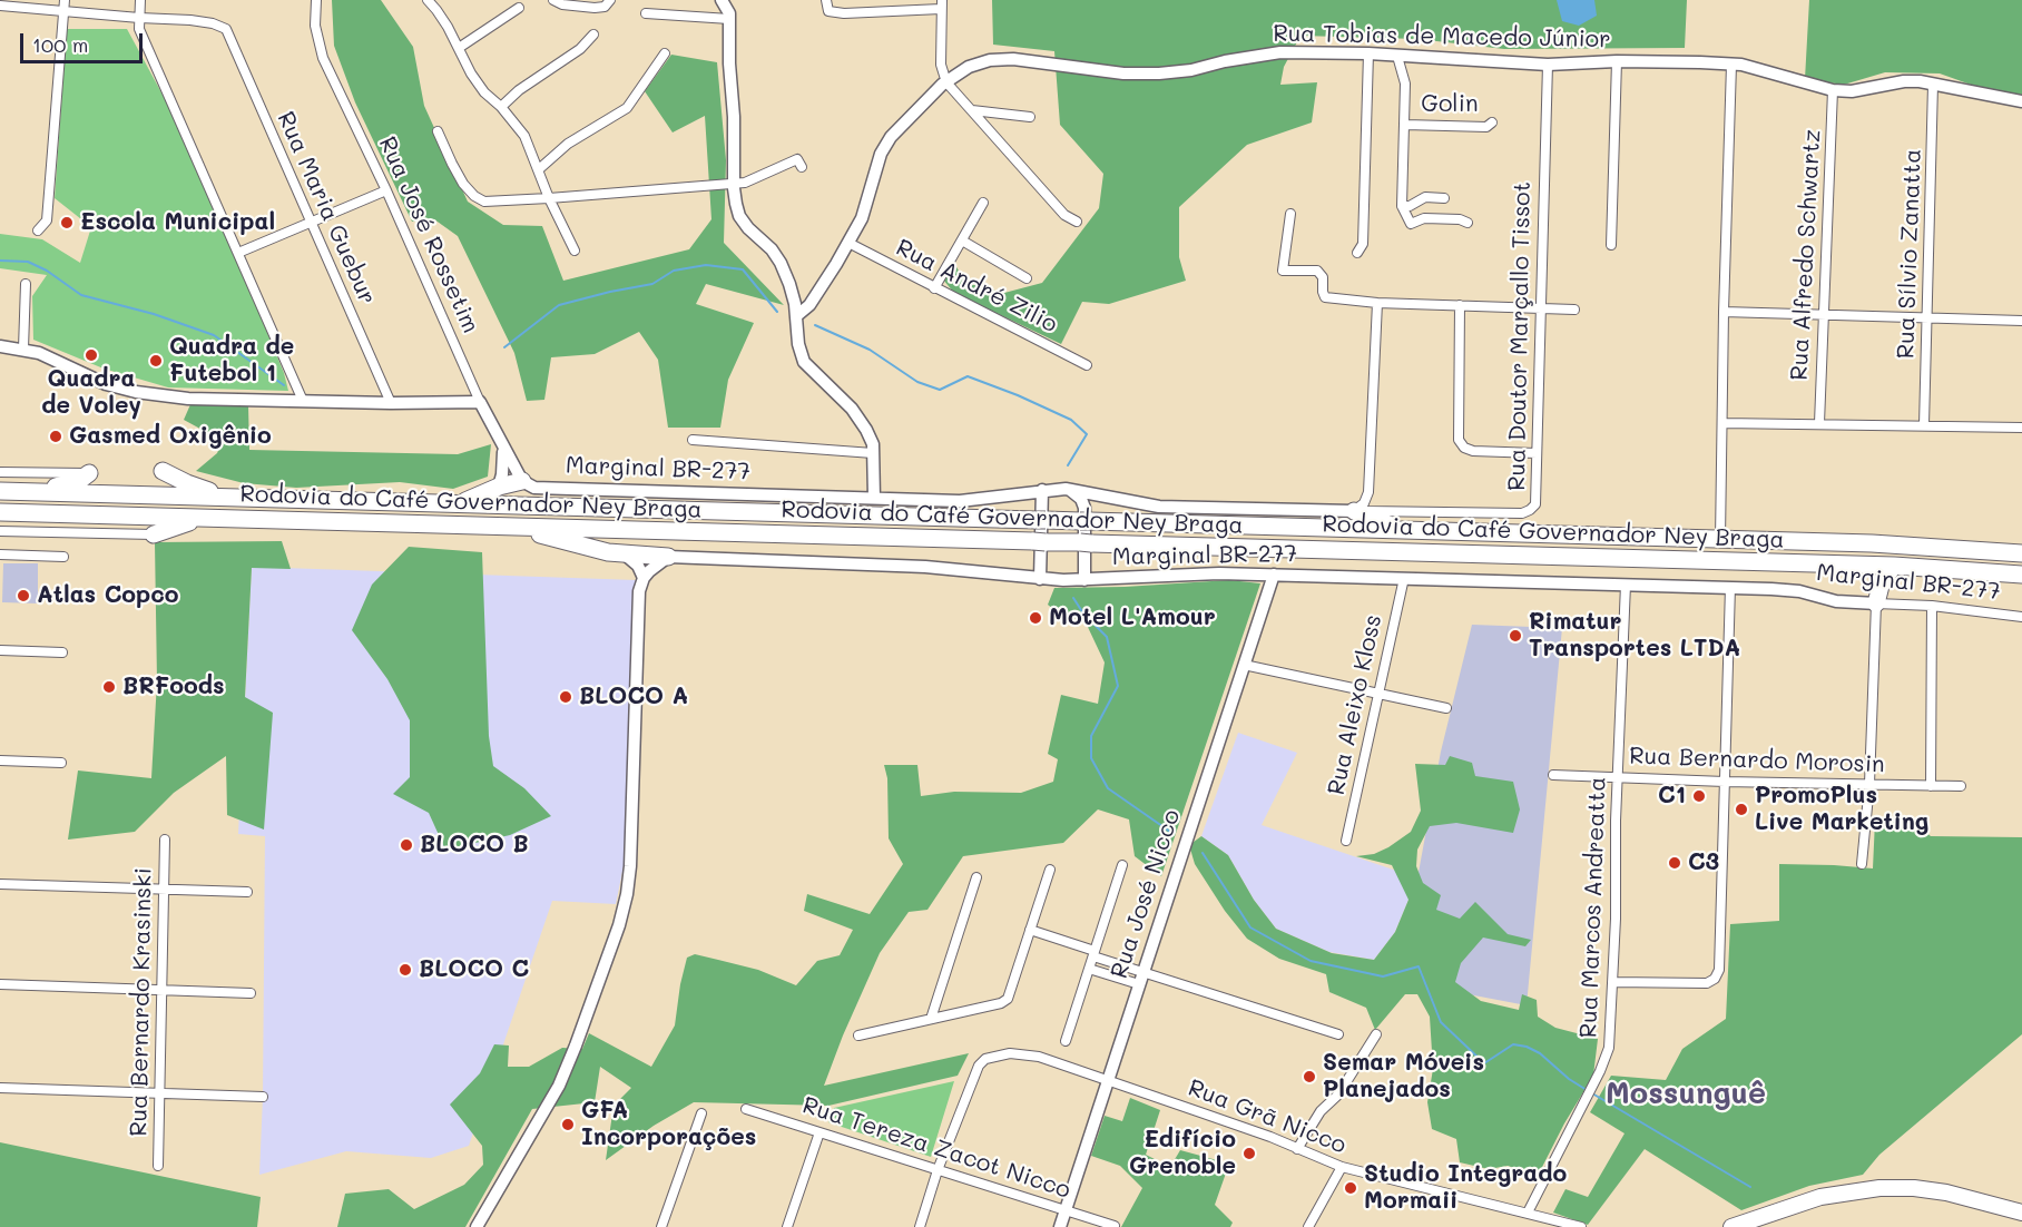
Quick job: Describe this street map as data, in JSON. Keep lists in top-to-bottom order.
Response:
{
  "streets": {
    "highway": ["Rodovia do Café Governador Ney Braga"],
    "street": [
      "Rua Tobias de Macedo Júnior",
      "Golin",
      "Rua Maria Guebur",
      "Rua José Rossetim",
      "Rua Sílvio Zanatta",
      "Rua Alfredo Schwartz",
      "Rua André Zilio",
      "Rua Doutor Marçallo Tissot",
      "Marginal BR-277",
      "Rua Aleixo Kloss",
      "Rua Bernardo Morosin",
      "Rua José Nicco",
      "Rua Marcos Andreatta",
      "Rua Bernardo Krasinski",
      "Rua Grã Nicco",
      "Rua Tereza Zacot Nicco"
    ]
  },
  "crossings": [
    ["Rua Tobias de Macedo Júnior", "Rua Sílvio Zanatta"],
    ["Rua Tobias de Macedo Júnior", "Rua Alfredo Schwartz"],
    ["Rua Tobias de Macedo Júnior", "Rua André Zilio"],
    ["Rua Tobias de Macedo Júnior", "Rua Doutor Marçallo Tissot"],
    ["Rua José Rossetim", "Marginal BR-277"],
    ["Rua Doutor Marçallo Tissot", "Marginal BR-277"],
    ["Marginal BR-277", "Rua Aleixo Kloss"],
    ["Marginal BR-277", "Rua José Nicco"],
    ["Marginal BR-277", "Rua Marcos Andreatta"],
    ["Rua Bernardo Morosin", "Rua Marcos Andreatta"],
    ["Rua José Nicco", "Rua Grã Nicco"],
    ["Rua José Nicco", "Rua Tereza Zacot Nicco"],
    ["Rua Marcos Andreatta", "Rua Grã Nicco"],
    ["Rua Grã Nicco", "Rua Tereza Zacot Nicco"]
  ],
  "districts": ["Mossunguê"],
  "places": [
    "Escola Municipal",
    "Quadra de Voley",
    "Quadra de Futebol 1",
    "Gasmed Oxigênio",
    "Atlas Copco",
    "Motel L'Amour",
    "Rimatur Transportes LTDA",
    "BRFoods",
    "BLOCO A",
    "C1",
    "PromoPlus Live Marketing",
    "BLOCO B",
    "C3",
    "BLOCO C",
    "Semar Móveis Planejados",
    "GFA Incorporações",
    "Edifício Grenoble",
    "Studio Integrado Mormaii"
  ],
  "scale_bar": "100 m"
}
